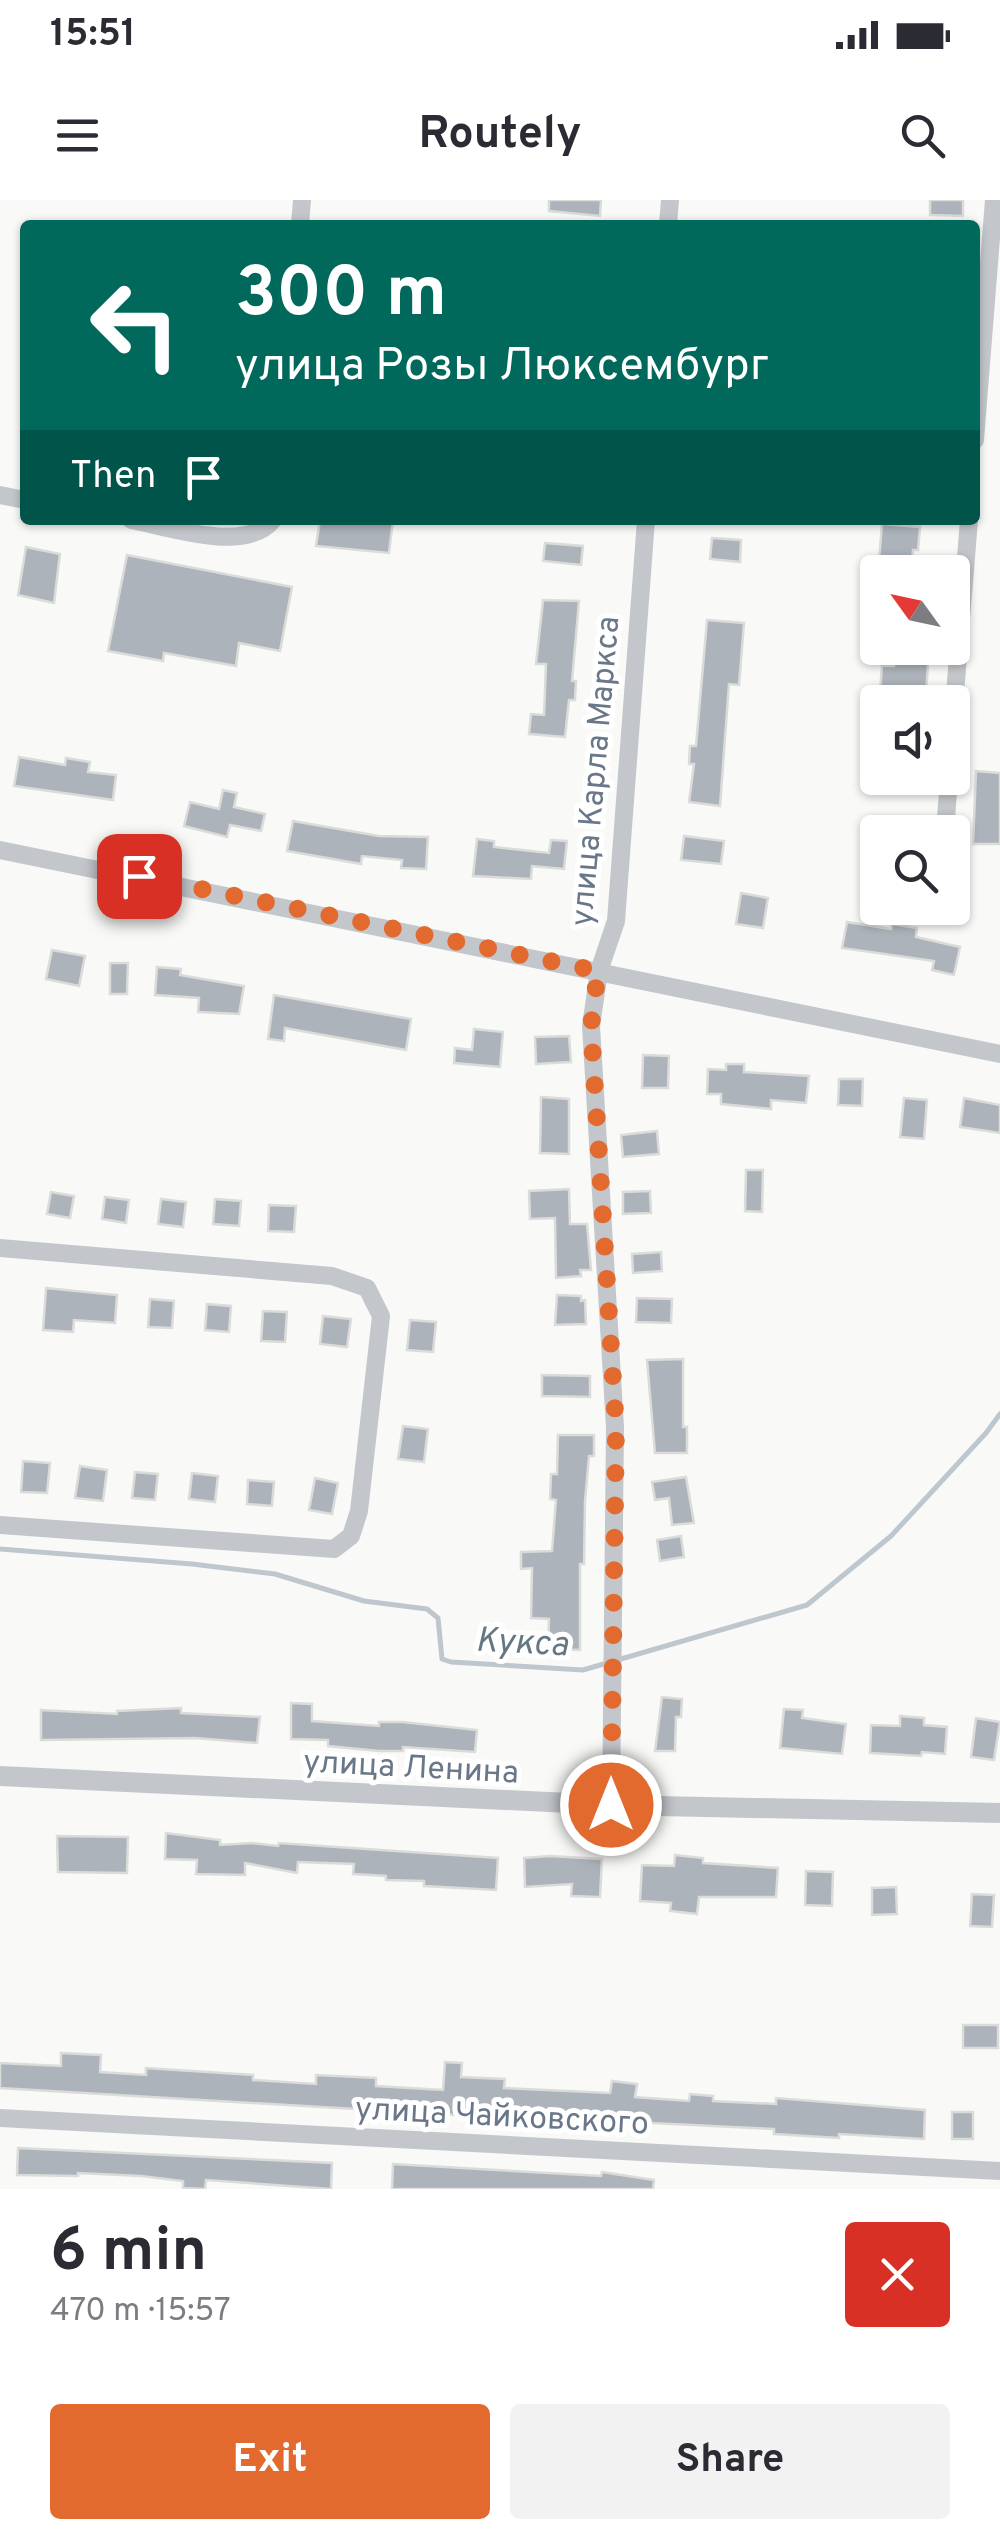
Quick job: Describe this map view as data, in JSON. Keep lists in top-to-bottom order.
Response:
{
  "streets": {
    "street": ["улица Карла Маркса", "улица Ленина", "улица Чайковского"]
  },
  "crossings": [
    ["улица Карла Маркса", "улица Ленина"]
  ],
  "water": ["Кукса"],
  "north": "top left",
  "page": {
    "status": "15:51",
    "header": "Routely",
    "turn": ["300 m", "улица Розы Люксембург"],
    "then": "Then",
    "heading": ["6 min", "470 m · 15:57"],
    "buttons": ["Exit", "Share"]
  }
}
